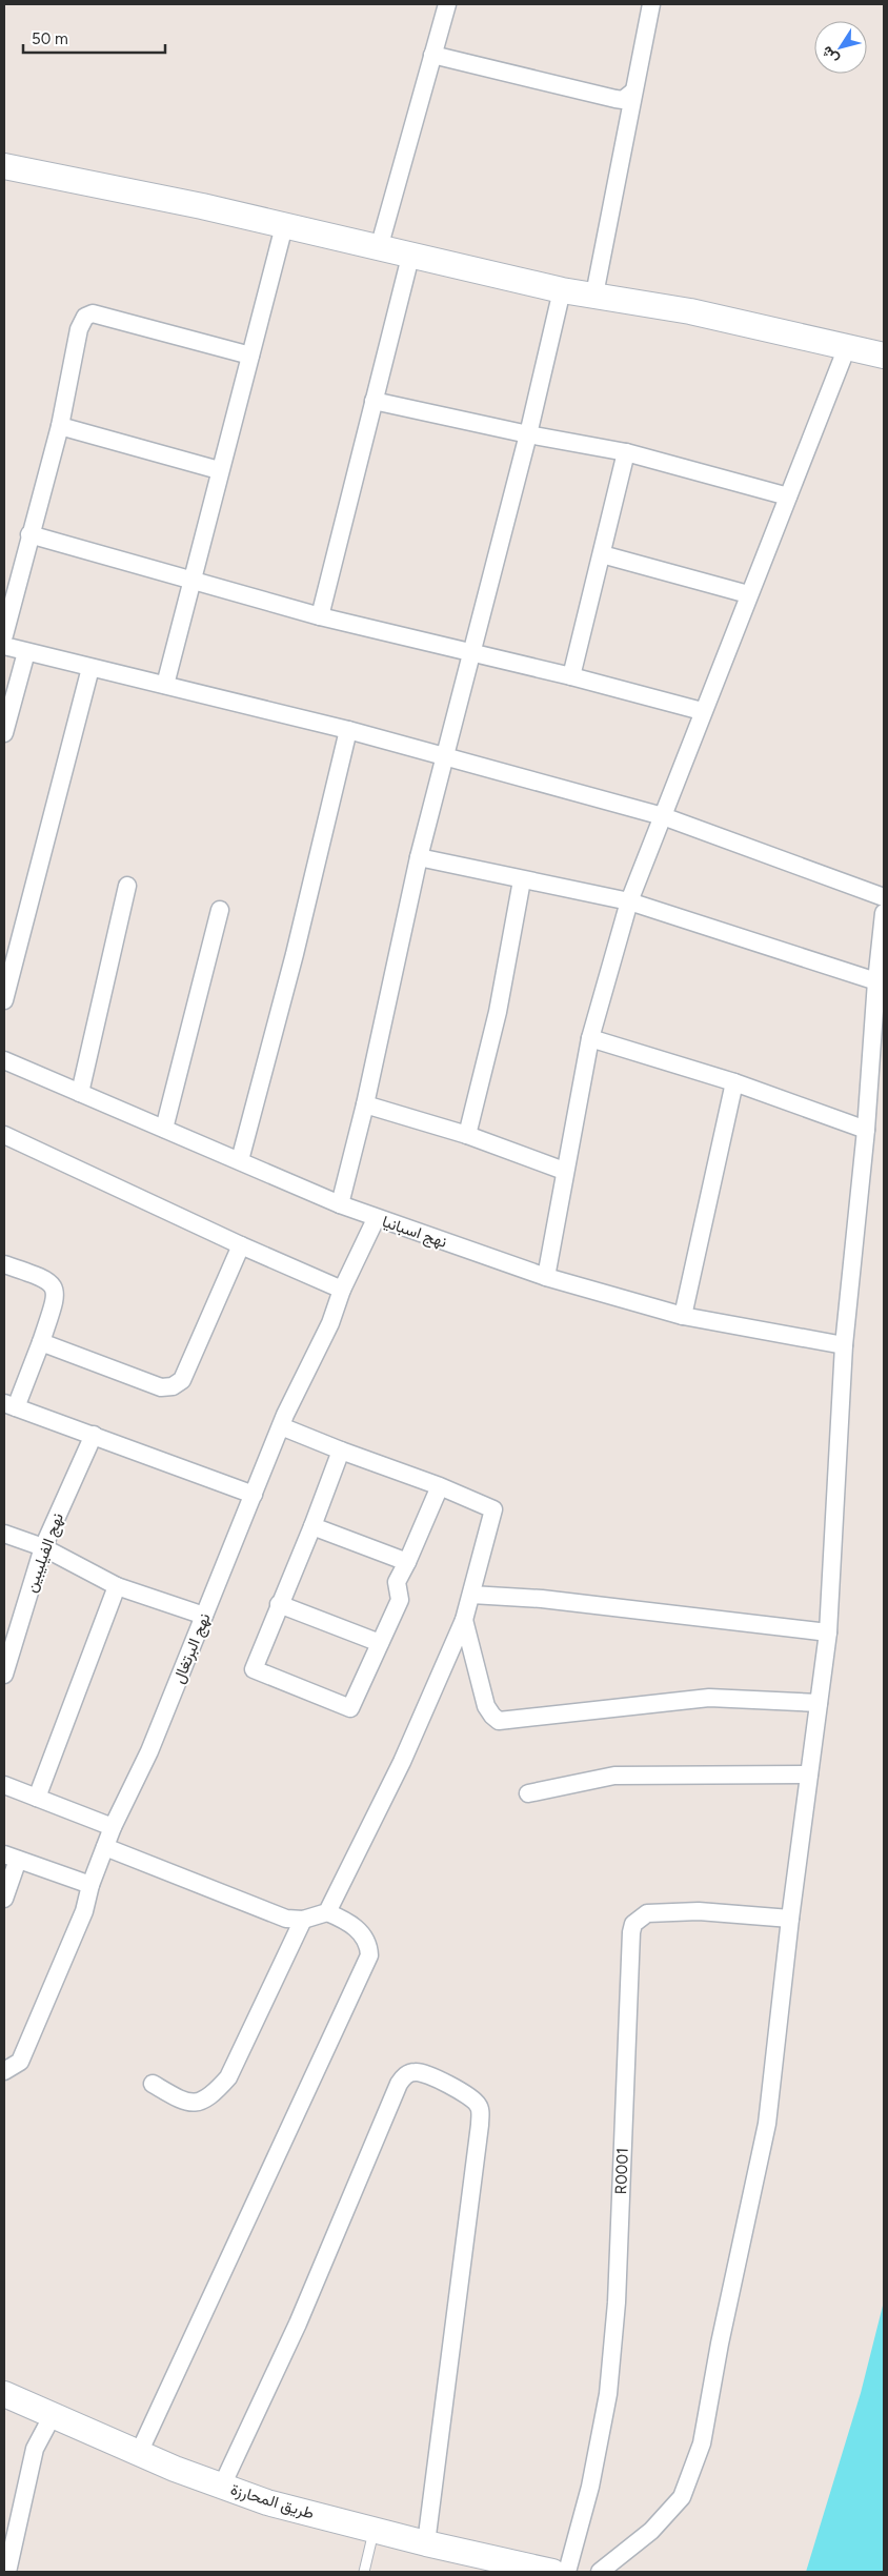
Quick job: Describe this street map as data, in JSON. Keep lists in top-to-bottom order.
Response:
{
  "streets": {
    "street": [
      "نهج اسبانيا",
      "نهج الفيليبين",
      "نهج البرتغال",
      "R0001",
      "طريق المحارزة"
    ]
  },
  "crossings": [
    ["نهج اسبانيا", "نهج البرتغال"]
  ],
  "scale_bar": "50 m",
  "north": "bottom left"
}
